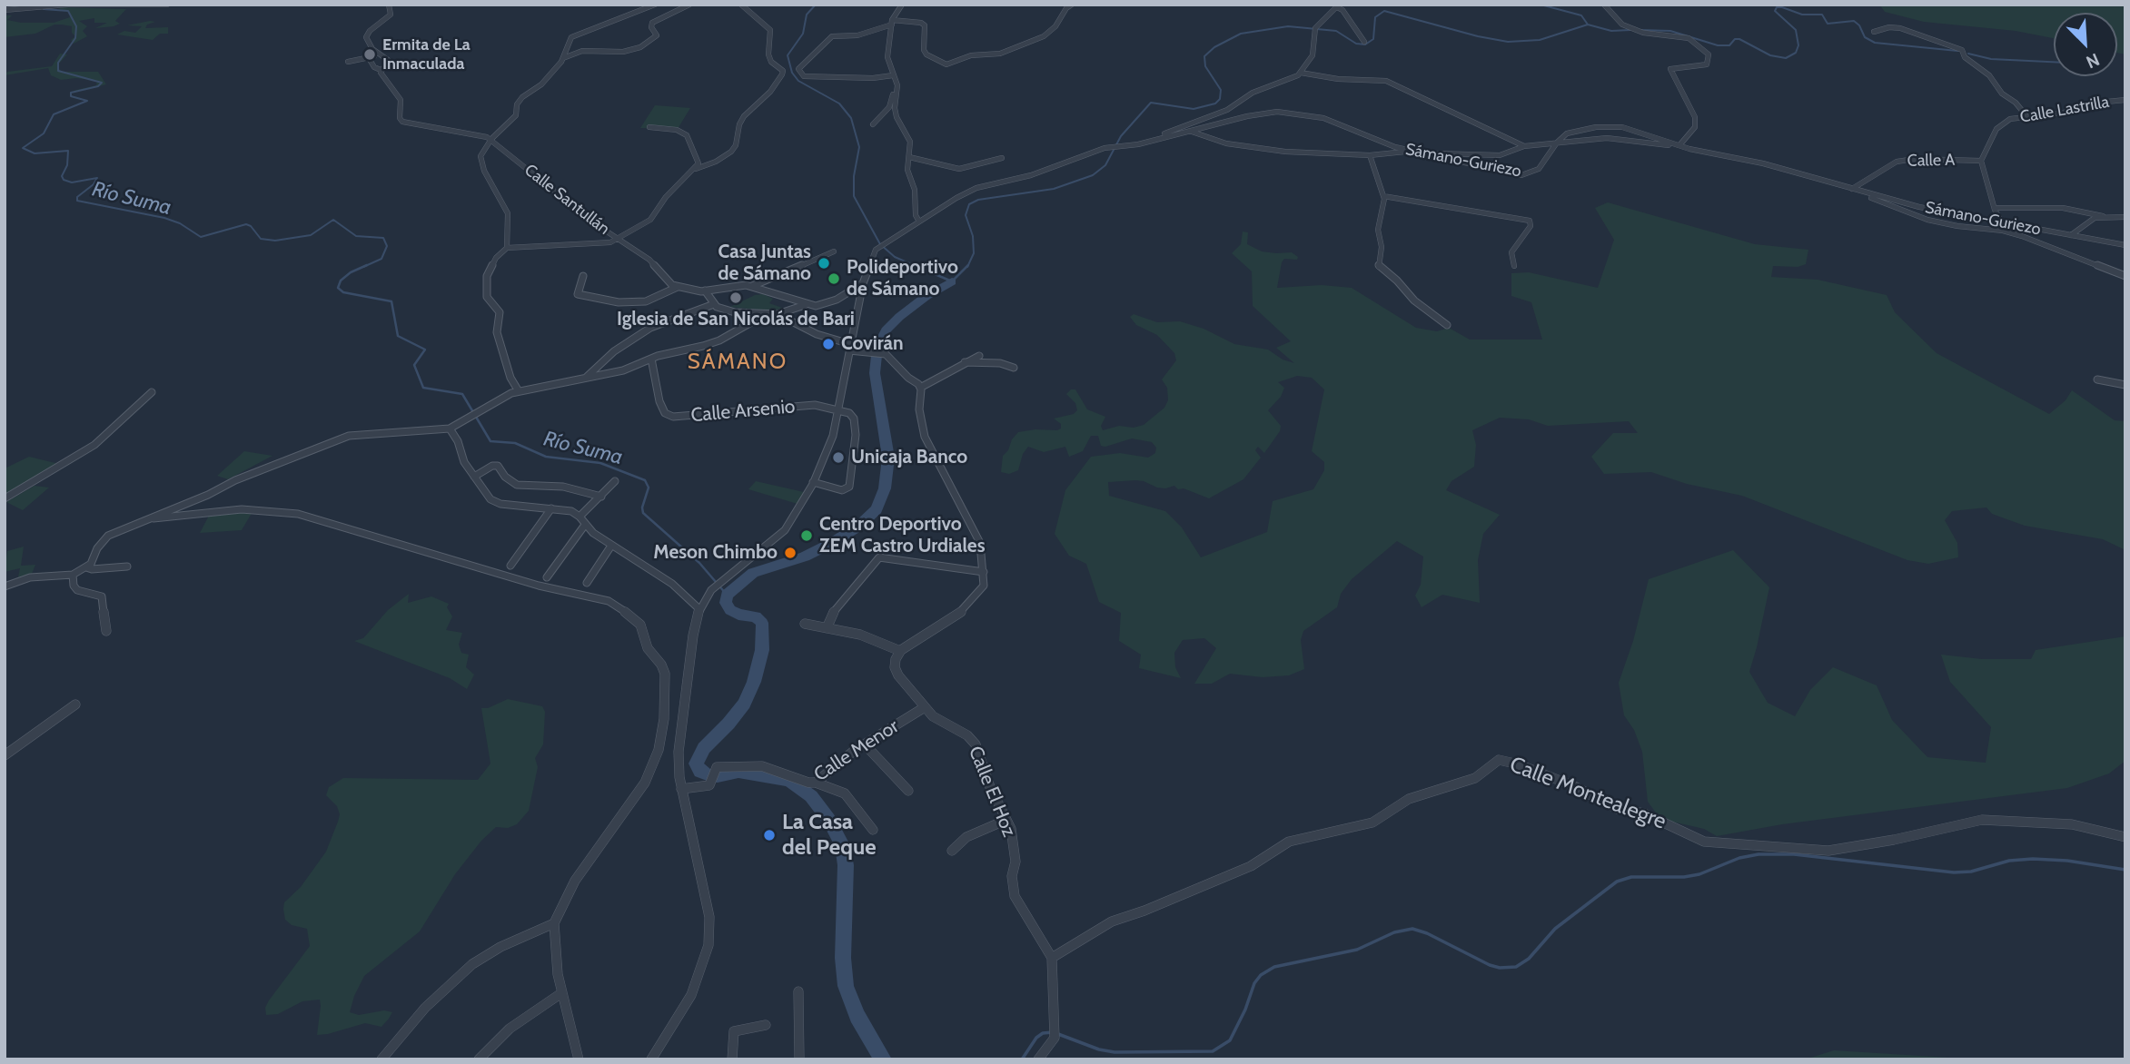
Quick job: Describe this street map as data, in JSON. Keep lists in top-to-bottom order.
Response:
{
  "streets": {
    "street": [
      "Calle Lastrilla",
      "Sámano-Guriezo",
      "Calle A",
      "Calle Santullán",
      "Calle Arsenio",
      "Calle Menor",
      "Calle El Hoz",
      "Calle Montealegre"
    ]
  },
  "crossings": [
    ["Calle Lastrilla", "Calle A"],
    ["Sámano-Guriezo", "Calle A"],
    ["Sámano-Guriezo", "Calle Arsenio"],
    ["Sámano-Guriezo", "Calle Menor"],
    ["Calle Menor", "Calle El Hoz"],
    ["Calle El Hoz", "Calle Montealegre"]
  ],
  "districts": ["SÁMANO"],
  "water": ["Río Suma"],
  "places": [
    "Ermita de La Inmaculada",
    "Casa Juntas de Sámano",
    "Polideportivo de Sámano",
    "Iglesia de San Nicolás de Bari",
    "Covirán",
    "Unicaja Banco",
    "Centro Deportivo ZEM Castro Urdiales",
    "Meson Chimbo",
    "La Casa del Peque"
  ],
  "north": "bottom right"
}
